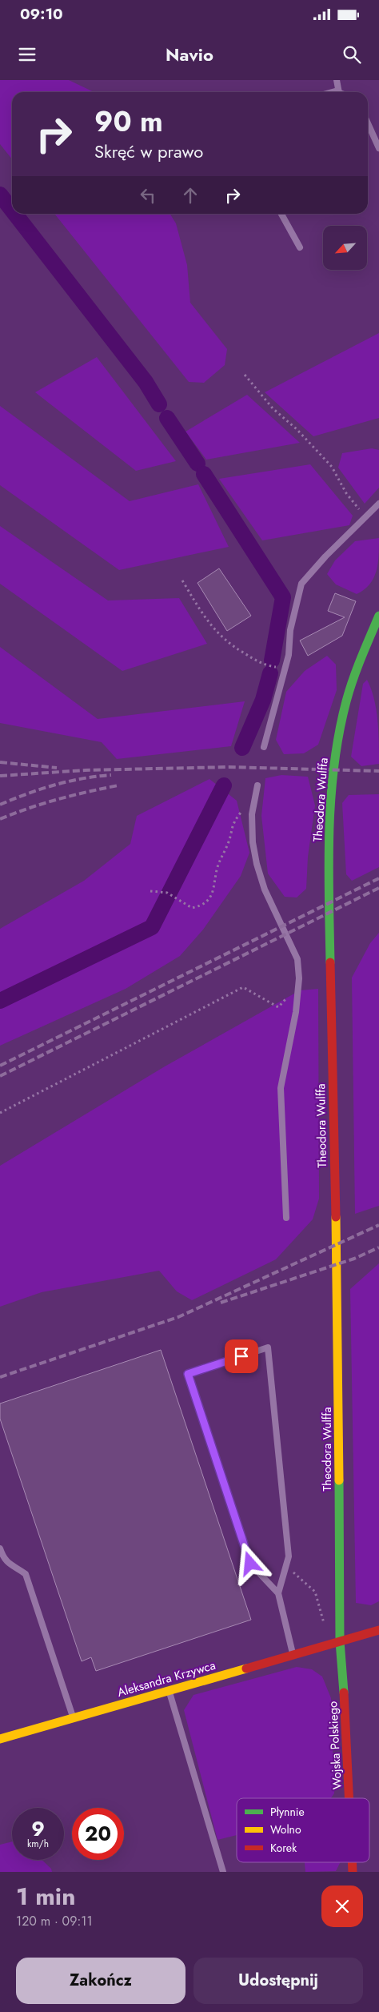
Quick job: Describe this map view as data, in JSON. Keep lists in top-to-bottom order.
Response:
{
  "streets": {
    "street": ["Theodora Wulffa", "Aleksandra Krzywca", "Wojska Polskiego"]
  },
  "crossings": [
    ["Theodora Wulffa", "Aleksandra Krzywca"],
    ["Theodora Wulffa", "Wojska Polskiego"],
    ["Aleksandra Krzywca", "Wojska Polskiego"]
  ],
  "legend": ["Płynnie", "Wolno", "Korek"],
  "north": "bottom left",
  "page": {
    "status": "09:10",
    "header": "Navio",
    "turn": ["90 m", "Skręć w prawo"],
    "speed": "9 km/h",
    "limit": "20",
    "heading": ["1 min", "120 m · 09:11"],
    "buttons": ["Zakończ", "Udostępnij"]
  }
}
